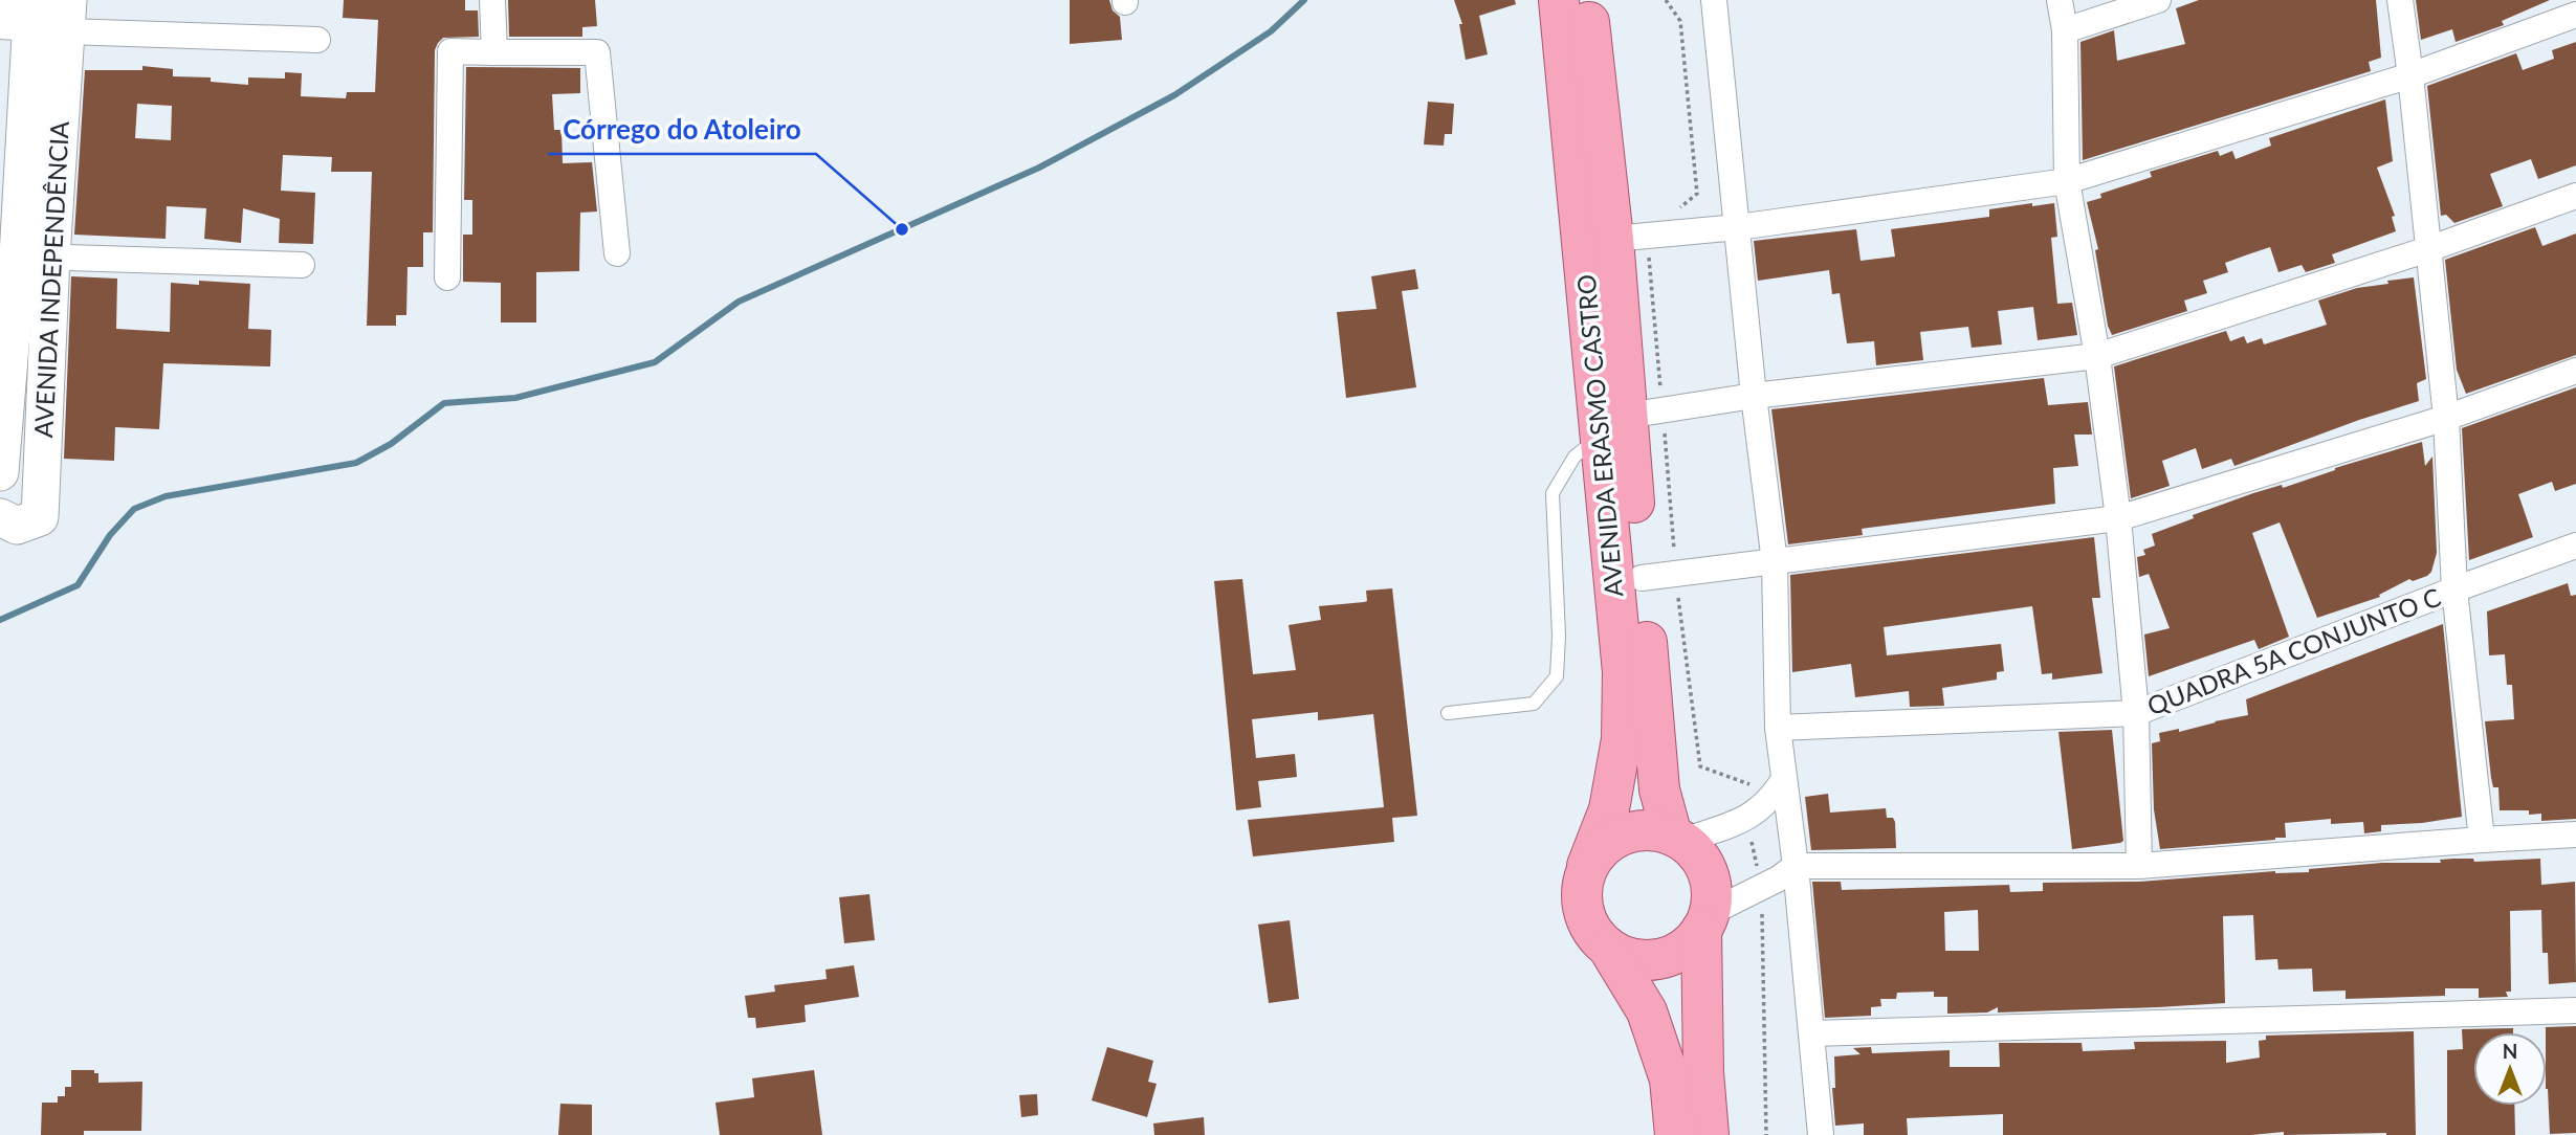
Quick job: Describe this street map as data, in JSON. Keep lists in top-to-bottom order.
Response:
{
  "streets": {
    "main road": ["AVENIDA ERASMO CASTRO"],
    "street": ["AVENIDA INDEPENDÊNCIA", "QUADRA 5A CONJUNTO C"]
  },
  "places": ["Córrego do Atoleiro"],
  "north": "top"
}
